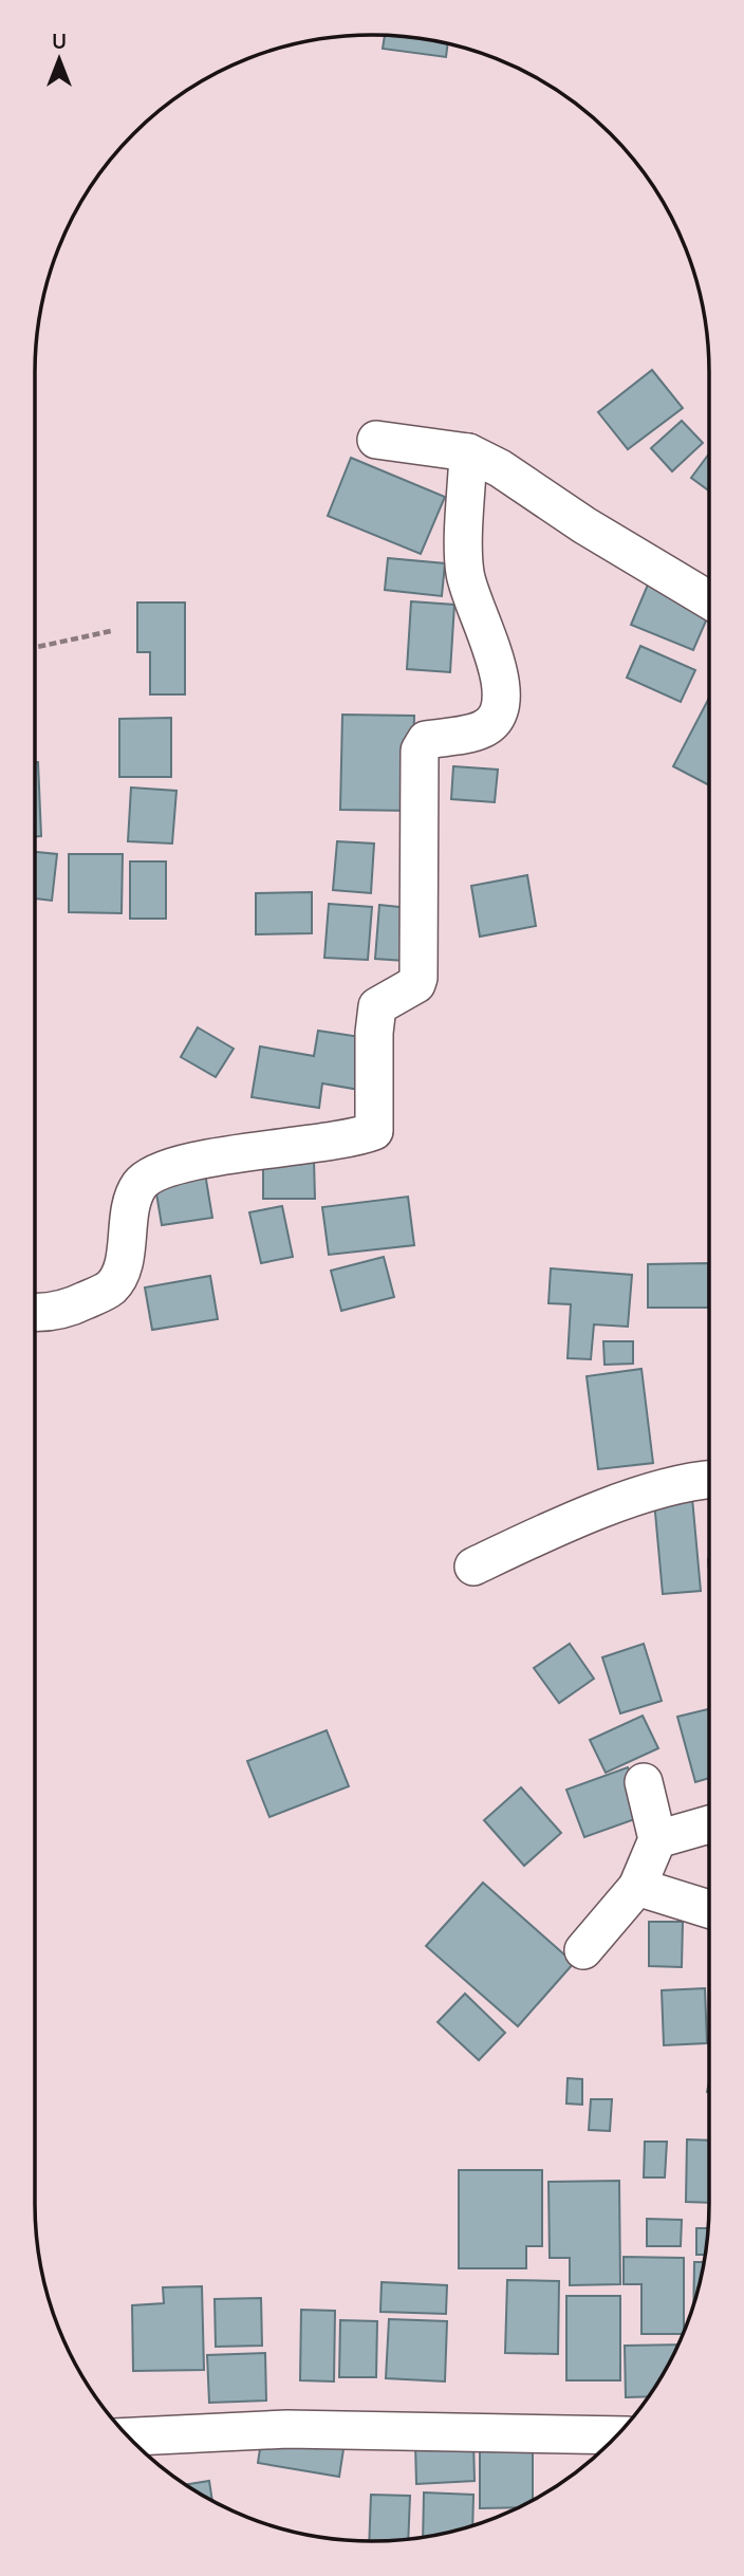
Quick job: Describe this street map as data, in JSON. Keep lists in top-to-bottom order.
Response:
{
  "north": "top"
}
